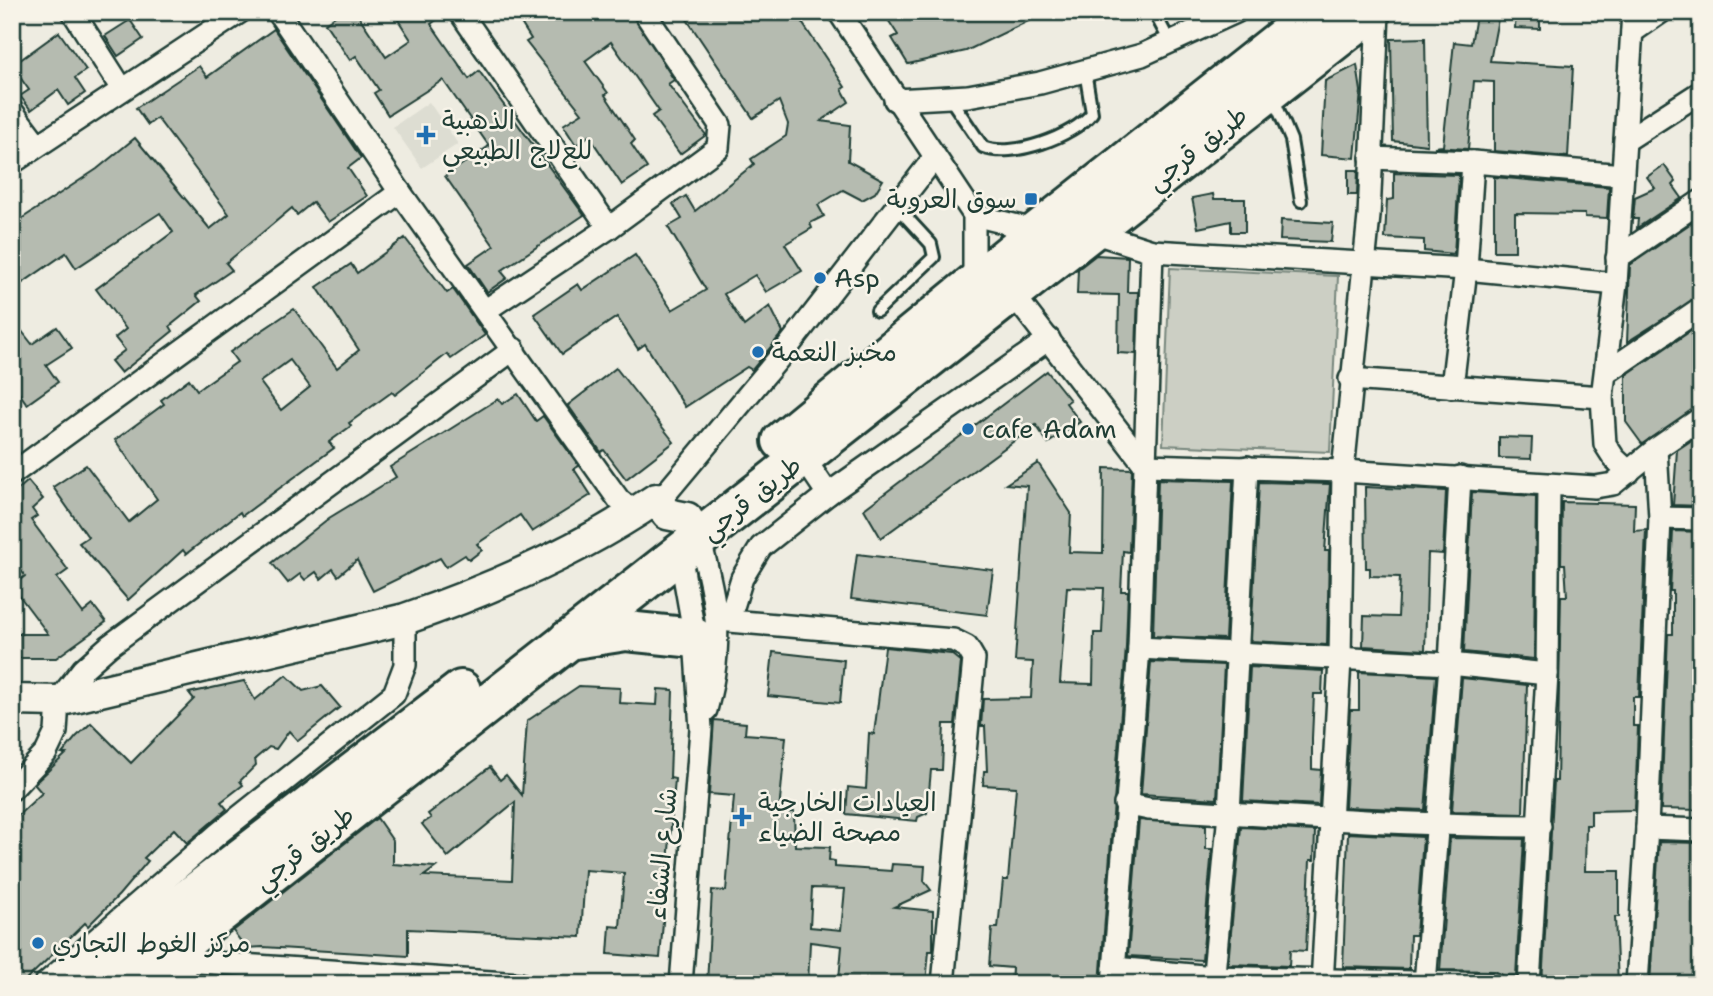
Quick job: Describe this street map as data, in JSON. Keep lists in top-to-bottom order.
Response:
{
  "streets": {
    "highway": ["طريق قرجي"],
    "street": ["شارع الشفاء"]
  },
  "crossings": [
    ["طريق قرجي", "شارع الشفاء"]
  ],
  "places": {
    "health": ["الذهبية للعﻻج الطبيعي", "العيادات الخارجية مصحة الضياء"],
    "transit": ["سوق العروبة"],
    "other": [
      "Asp",
      "مخبز النعمة",
      "cafe Adam",
      "مركز الغوط التجاري"
    ]
  }
}
